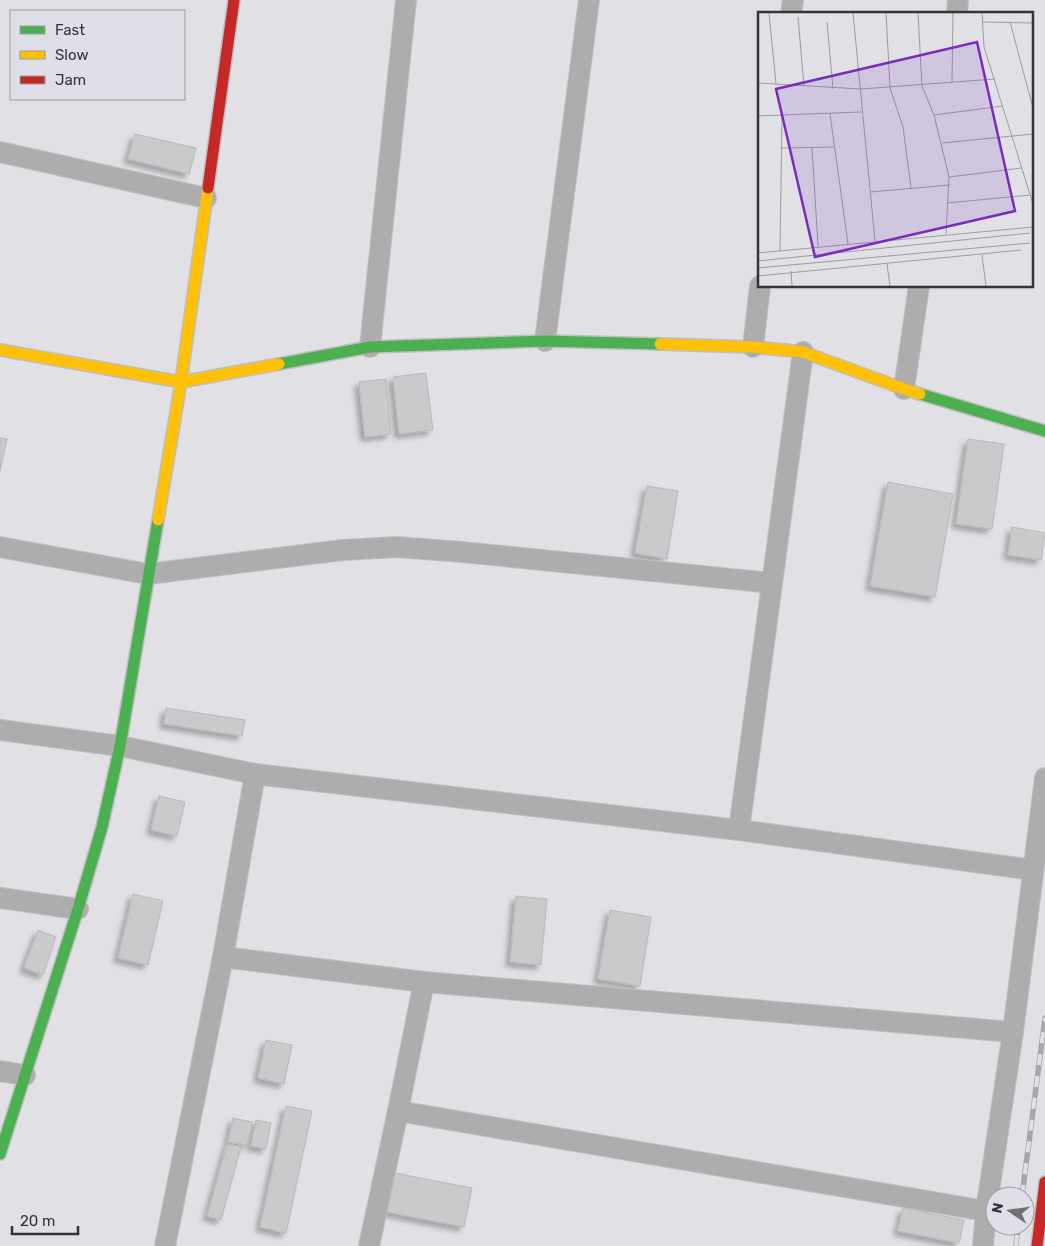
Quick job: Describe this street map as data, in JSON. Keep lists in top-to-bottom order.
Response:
{
  "legend": ["Fast", "Slow", "Jam"],
  "scale_bar": "20 m",
  "north": "left"
}
